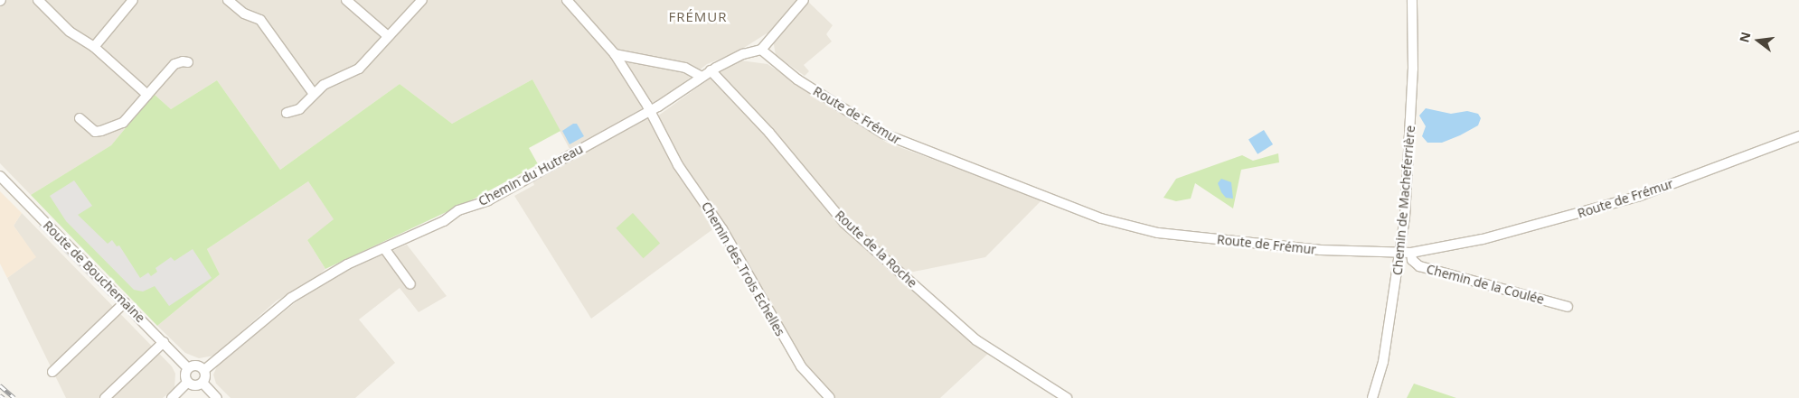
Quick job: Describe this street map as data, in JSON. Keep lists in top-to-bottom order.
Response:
{
  "streets": {
    "street": [
      "Route de Frémur",
      "Chemin du Hutreau",
      "Chemin de Macheferrière",
      "Route de la Roche",
      "Chemin des Trois Echelles",
      "Route de Bouchemaine",
      "Chemin de la Coulée"
    ]
  },
  "crossings": [
    ["Route de Frémur", "Chemin du Hutreau"],
    ["Route de Frémur", "Chemin de Macheferrière"],
    ["Route de Frémur", "Chemin de la Coulée"],
    ["Chemin du Hutreau", "Route de la Roche"],
    ["Chemin du Hutreau", "Chemin des Trois Echelles"]
  ],
  "districts": ["FRÉMUR"],
  "north": "left"
}
